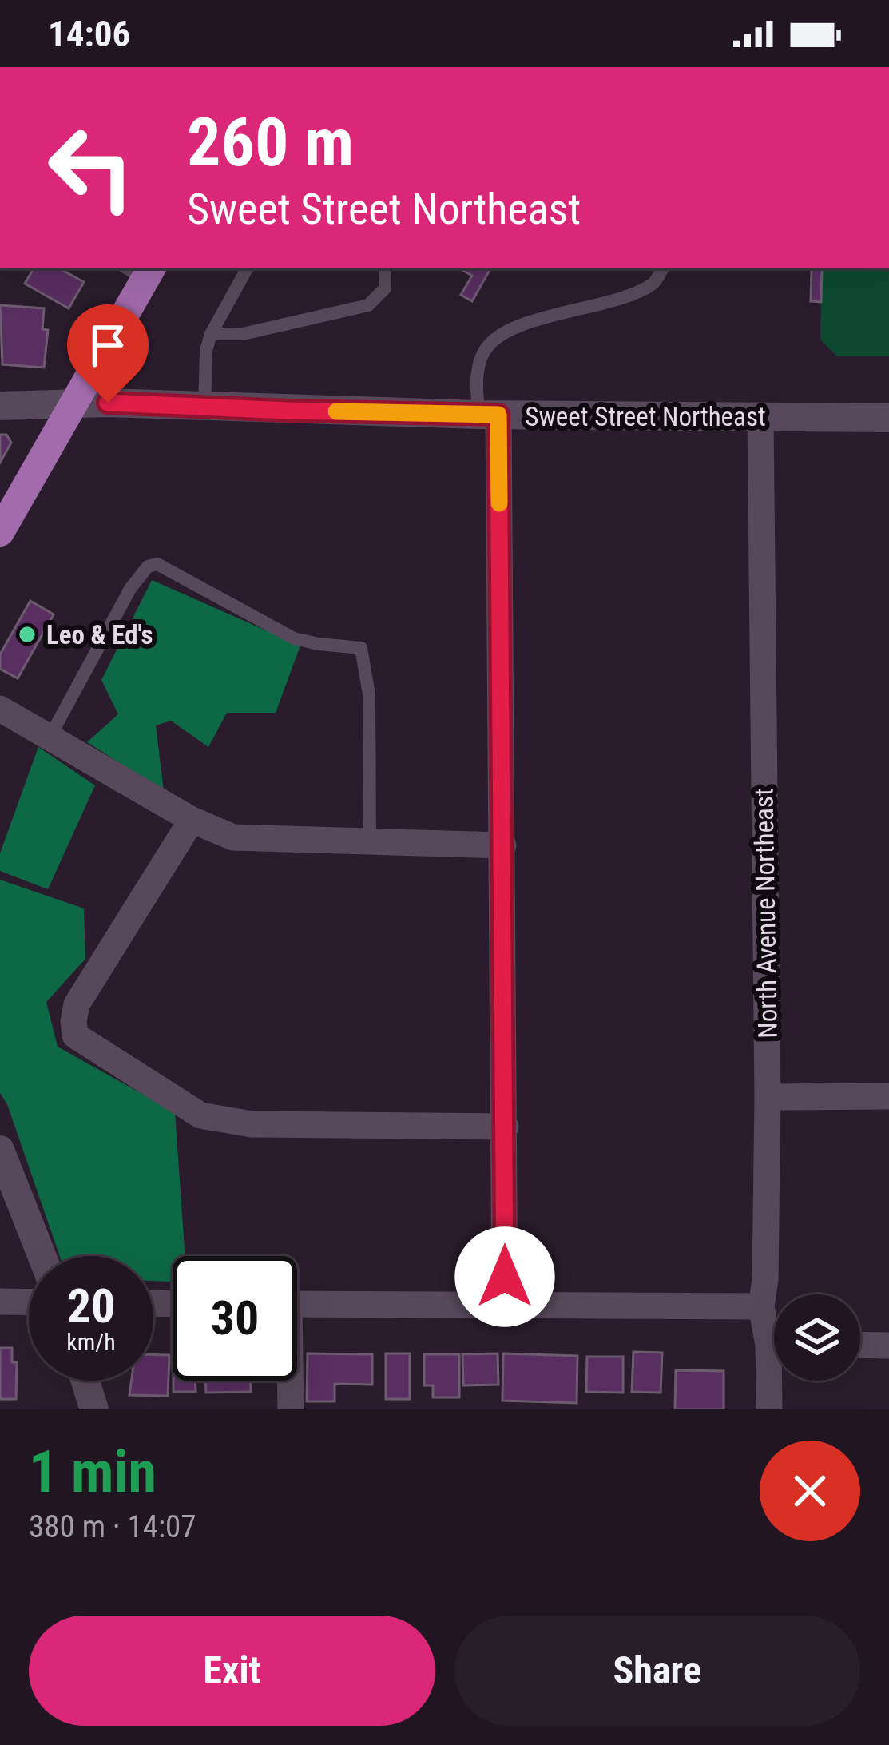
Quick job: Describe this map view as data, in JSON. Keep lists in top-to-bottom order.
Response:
{
  "streets": {
    "street": ["Sweet Street Northeast", "North Avenue Northeast"]
  },
  "crossings": [
    ["Sweet Street Northeast", "North Avenue Northeast"]
  ],
  "places": ["Leo & Ed's"],
  "page": {
    "status": "14:06",
    "turn": ["260 m", "Sweet Street Northeast"],
    "speed": "20 km/h",
    "limit": "30",
    "heading": ["1 min", "380 m · 14:07"],
    "buttons": ["Exit", "Share"]
  }
}
